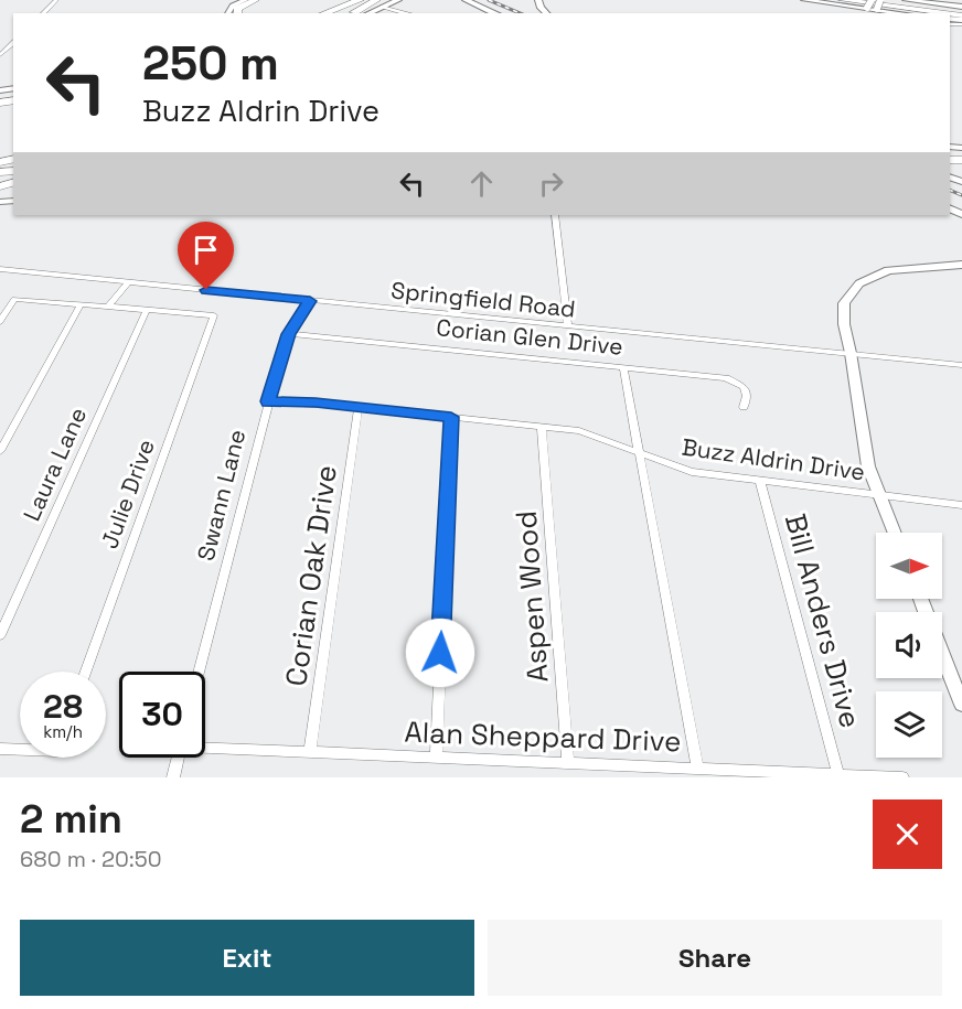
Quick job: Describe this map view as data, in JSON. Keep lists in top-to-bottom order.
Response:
{
  "streets": {
    "street": [
      "Springfield Road",
      "Corian Glen Drive",
      "Buzz Aldrin Drive",
      "Laura Lane",
      "Julie Drive",
      "Swann Lane",
      "Corian Oak Drive",
      "Aspen Wood",
      "Bill Anders Drive",
      "Alan Sheppard Drive"
    ]
  },
  "crossings": [
    ["Springfield Road", "Swann Lane"],
    ["Corian Glen Drive", "Swann Lane"],
    ["Buzz Aldrin Drive", "Swann Lane"],
    ["Buzz Aldrin Drive", "Corian Oak Drive"],
    ["Buzz Aldrin Drive", "Aspen Wood"],
    ["Buzz Aldrin Drive", "Bill Anders Drive"],
    ["Laura Lane", "Julie Drive"],
    ["Corian Oak Drive", "Alan Sheppard Drive"],
    ["Aspen Wood", "Alan Sheppard Drive"],
    ["Bill Anders Drive", "Alan Sheppard Drive"]
  ],
  "north": "right",
  "page": {
    "turn": ["250 m", "Buzz Aldrin Drive"],
    "speed": "28 km/h",
    "limit": "30",
    "heading": ["2 min", "680 m · 20:50"],
    "buttons": ["Exit", "Share"]
  }
}
